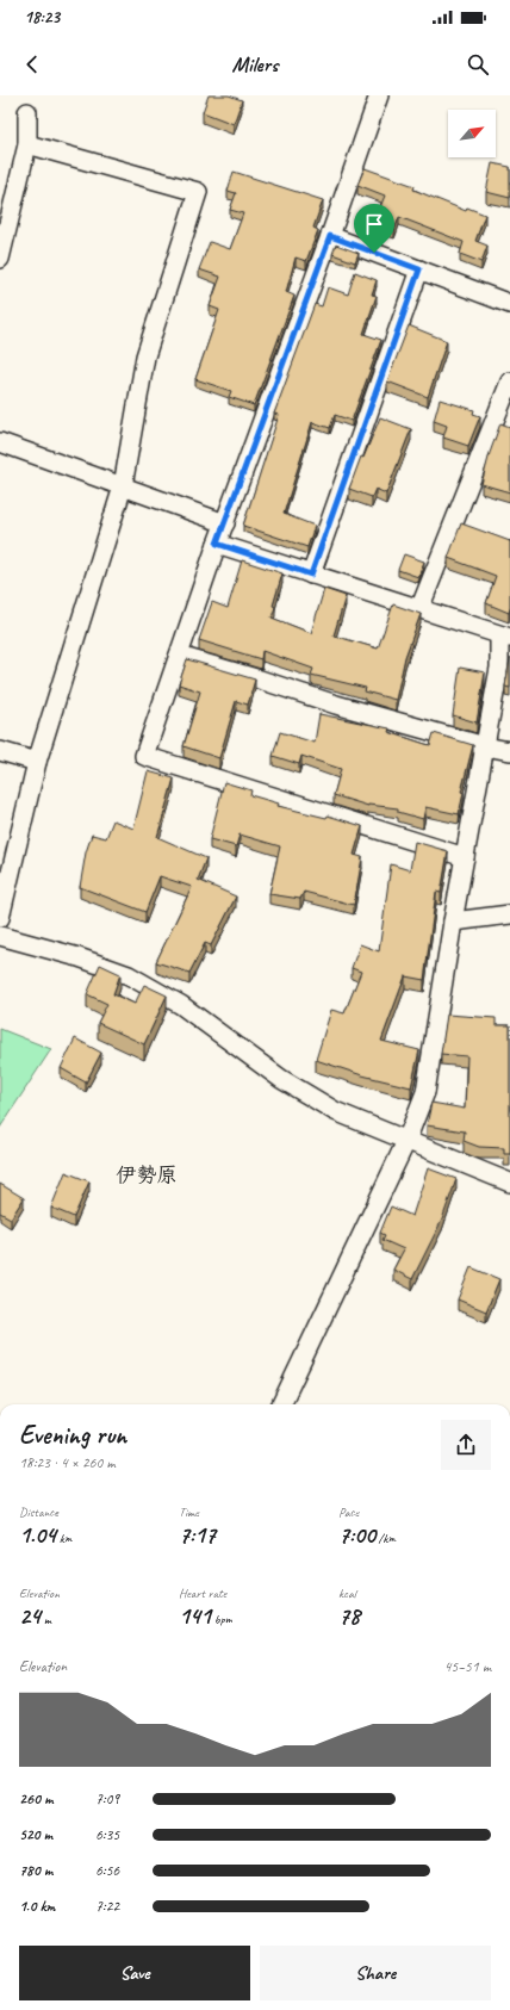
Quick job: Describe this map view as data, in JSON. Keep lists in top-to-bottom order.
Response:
{
  "districts": ["伊勢原"],
  "north": "top right",
  "page": {
    "status": "18:23",
    "header": "Milers",
    "heading": ["Evening run", "18:23 · 4 × 260 m"],
    "stats": [
      ["Distance", "1.04 km"],
      ["Time", "7:17"],
      ["Pace", "7:00 /km"],
      ["Elevation", "24 m"],
      ["Heart rate", "141 bpm"],
      ["kcal", "78"]
    ],
    "chart": ["Elevation", "45–51 m"],
    "list": [
      {
        "name": "260 m",
        "note": "7:09"
      },
      {
        "name": "520 m",
        "note": "6:35"
      },
      {
        "name": "780 m",
        "note": "6:56"
      },
      {
        "name": "1.0 km",
        "note": "7:22"
      }
    ],
    "buttons": ["Save", "Share"]
  }
}
